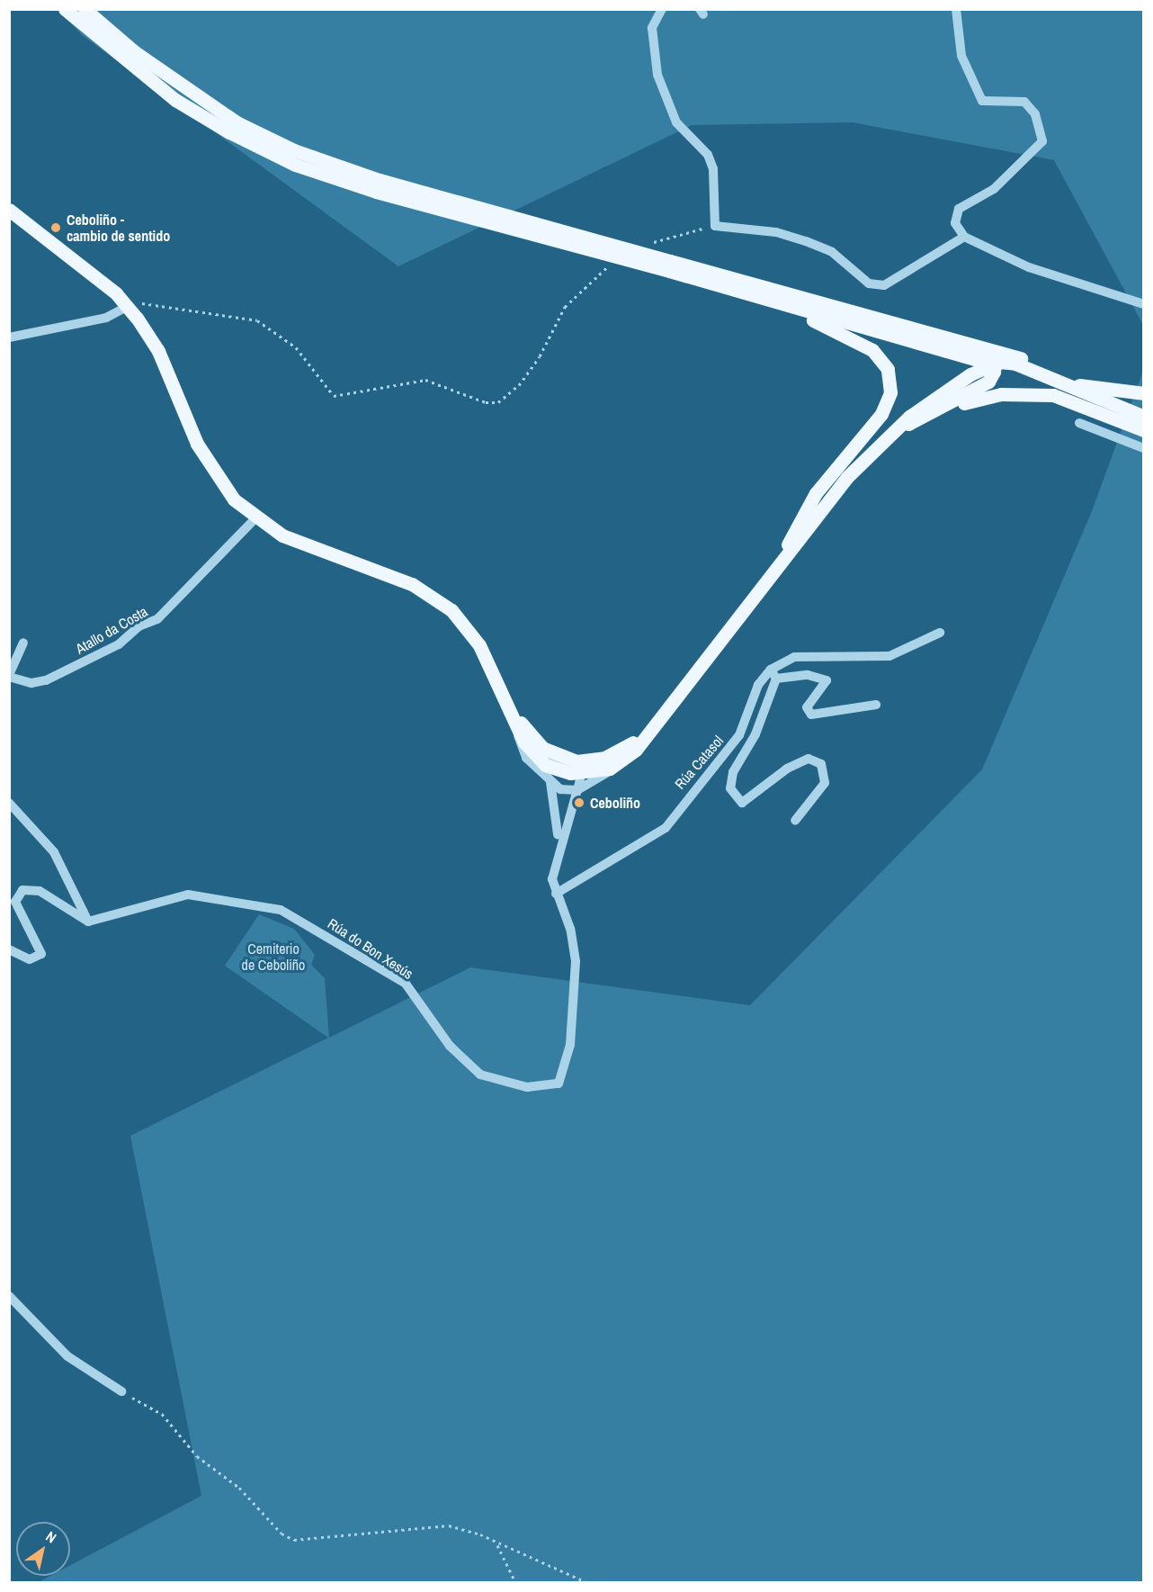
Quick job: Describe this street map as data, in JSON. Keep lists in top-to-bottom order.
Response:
{
  "streets": {
    "street": ["Atallo da Costa", "Rúa Catasol", "Rúa do Bon Xesús"]
  },
  "crossings": [
    ["Rúa Catasol", "Rúa do Bon Xesús"]
  ],
  "parks": ["Cemiterio de Ceboliño"],
  "places": ["Ceboliño - cambio de sentido", "Ceboliño"],
  "north": "top right"
}
